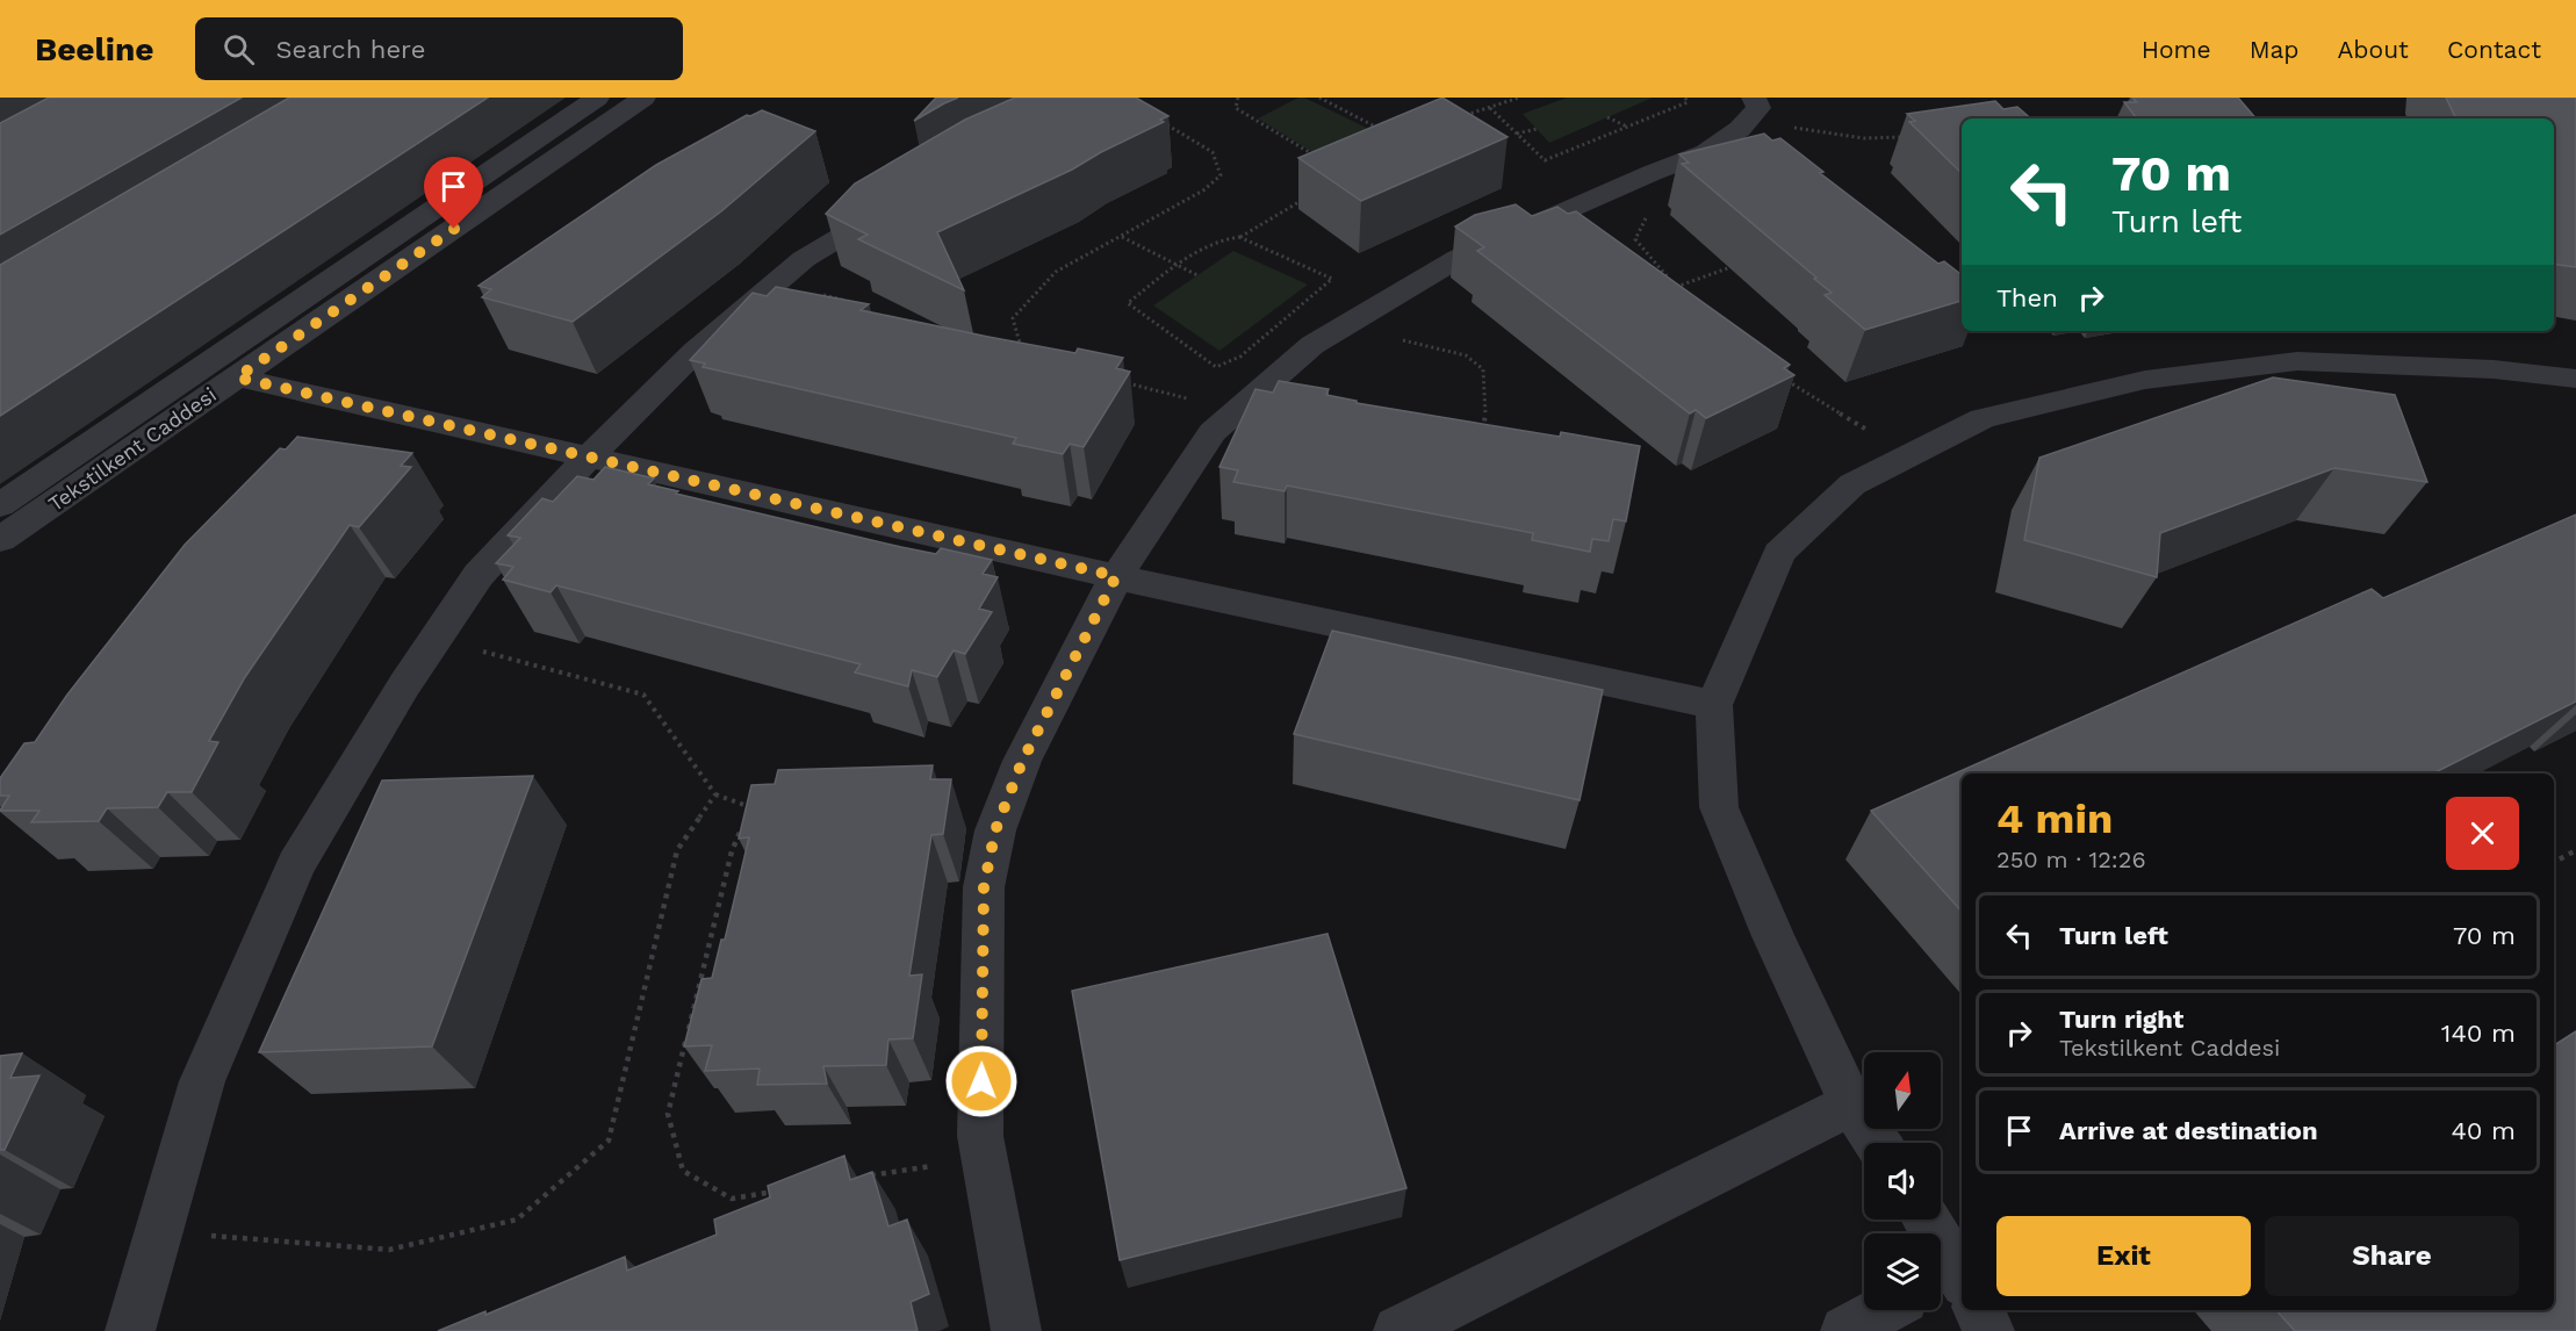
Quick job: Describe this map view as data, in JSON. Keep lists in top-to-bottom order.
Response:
{
  "streets": {
    "street": ["Tekstilkent Caddesi"]
  },
  "north": "top",
  "page": {
    "header": "Beeline",
    "search": "Search here",
    "nav": [
      "Home",
      "Map",
      "About",
      "Contact"
    ],
    "turn": ["70 m", "Turn left"],
    "then": "Then",
    "heading": ["4 min", "250 m · 12:26"],
    "list": [
      {
        "name": "Turn left",
        "value": "70 m"
      },
      {
        "name": "Turn right",
        "note": "Tekstilkent Caddesi",
        "value": "140 m"
      },
      {
        "name": "Arrive at destination",
        "value": "40 m"
      }
    ],
    "buttons": ["Exit", "Share"]
  }
}
